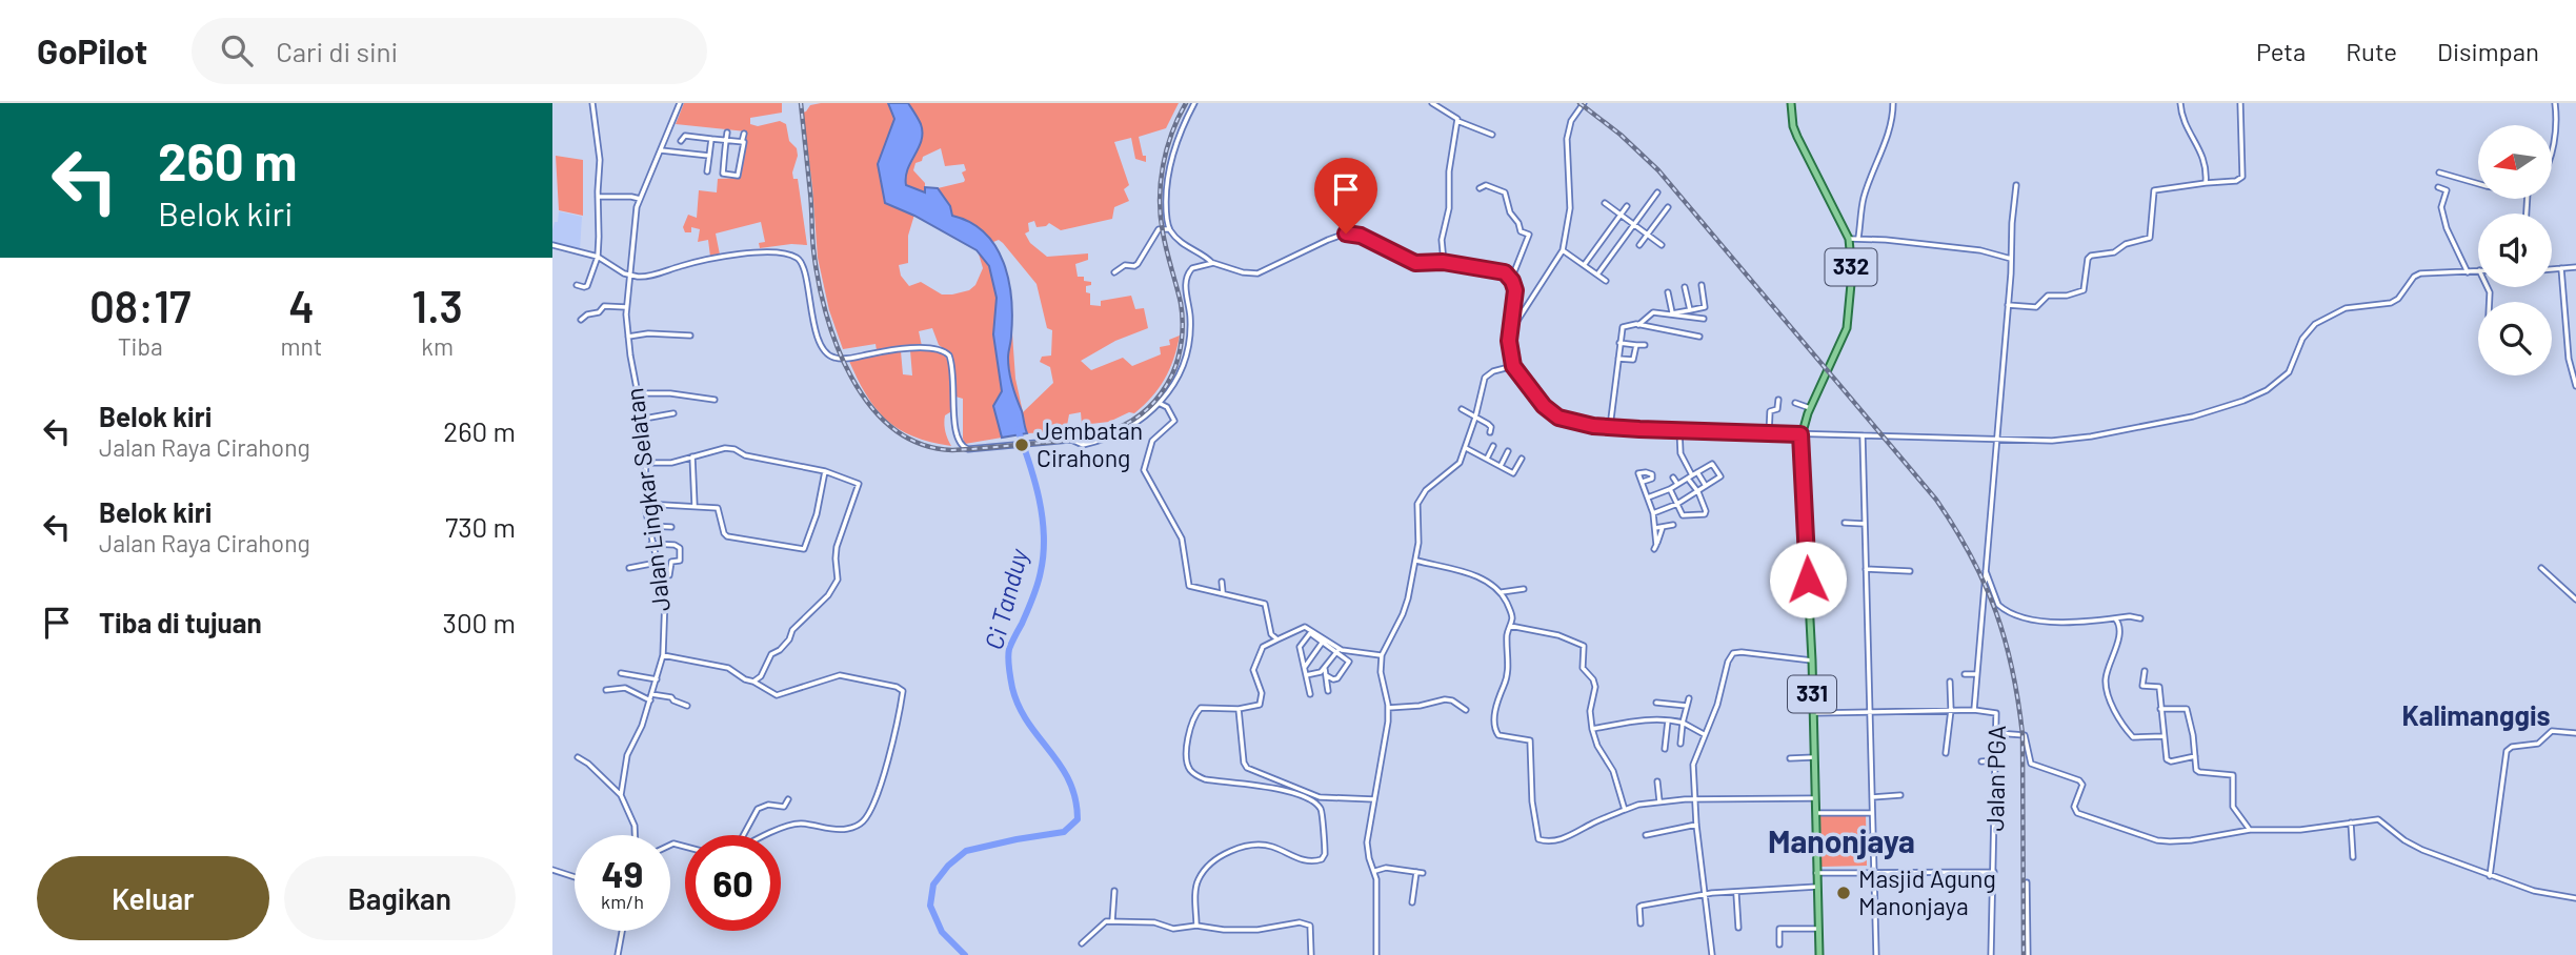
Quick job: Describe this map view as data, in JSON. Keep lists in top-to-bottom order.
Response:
{
  "streets": {
    "main road": ["332", "331"],
    "street": ["Jalan Lingkar Selatan", "Jalan PGA"]
  },
  "crossings": [
    ["332", "331"]
  ],
  "districts": ["Kalimanggis", "Manonjaya"],
  "water": ["Ci Tanduy"],
  "places": ["Jembatan Cirahong", "Masjid Agung Manonjaya"],
  "north": "left",
  "page": {
    "header": "GoPilot",
    "search": "Cari di sini",
    "nav": ["Peta", "Rute", "Disimpan"],
    "turn": ["260 m", "Belok kiri"],
    "eta": [
      "08:17",
      "Tiba",
      "4",
      "mnt",
      "1.3",
      "km"
    ],
    "list": [
      {
        "name": "Belok kiri",
        "note": "Jalan Raya Cirahong",
        "value": "260 m"
      },
      {
        "name": "Belok kiri",
        "note": "Jalan Raya Cirahong",
        "value": "730 m"
      },
      {
        "name": "Tiba di tujuan",
        "value": "300 m"
      }
    ],
    "speed": "49 km/h",
    "limit": "60",
    "buttons": ["Keluar", "Bagikan"]
  }
}
